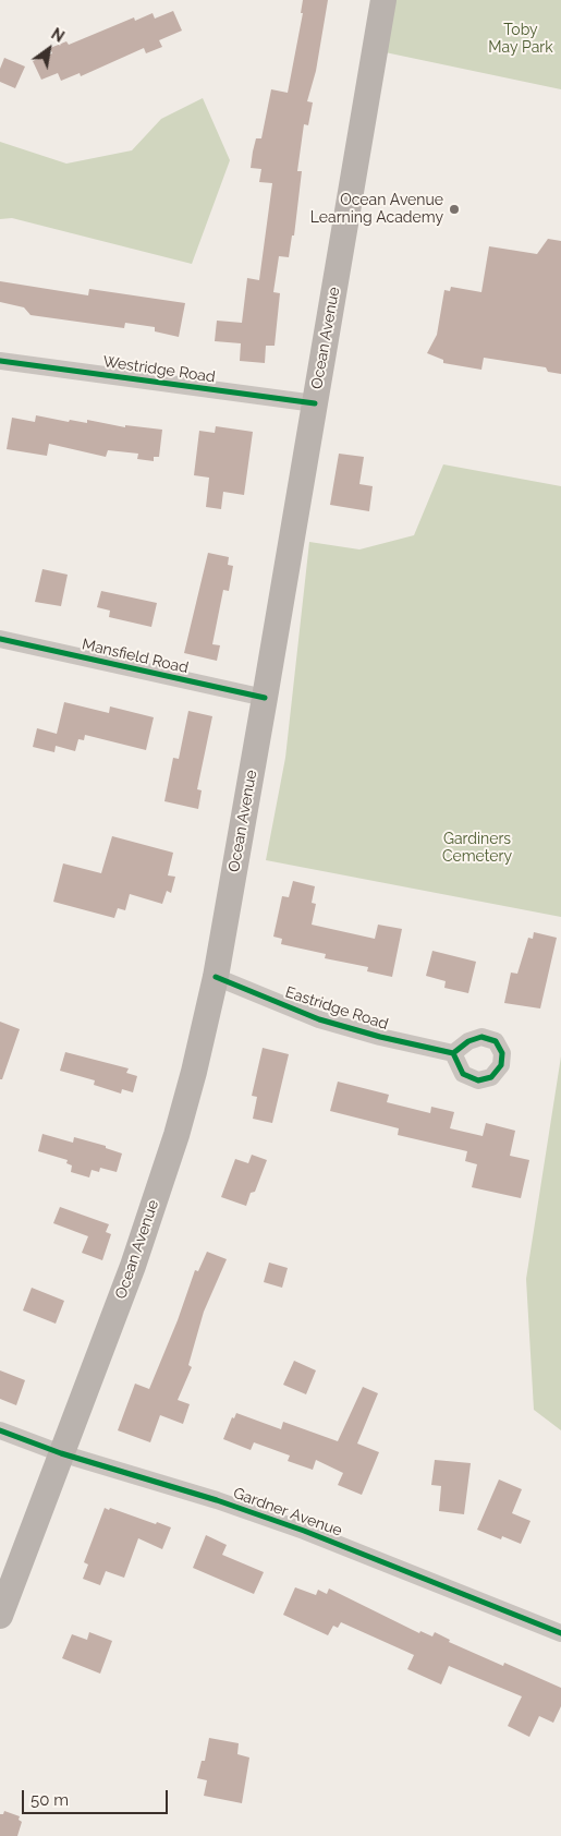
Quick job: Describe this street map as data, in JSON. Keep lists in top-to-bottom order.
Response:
{
  "streets": {
    "main road": ["Ocean Avenue"],
    "street": [
      "Westridge Road",
      "Mansfield Road",
      "Eastridge Road",
      "Gardner Avenue"
    ]
  },
  "crossings": [
    ["Ocean Avenue", "Westridge Road"],
    ["Ocean Avenue", "Mansfield Road"],
    ["Ocean Avenue", "Eastridge Road"],
    ["Ocean Avenue", "Gardner Avenue"]
  ],
  "parks": ["Toby May Park", "Gardiners Cemetery"],
  "places": ["Ocean Avenue Learning Academy"],
  "scale_bar": "50 m",
  "north": "top right"
}
